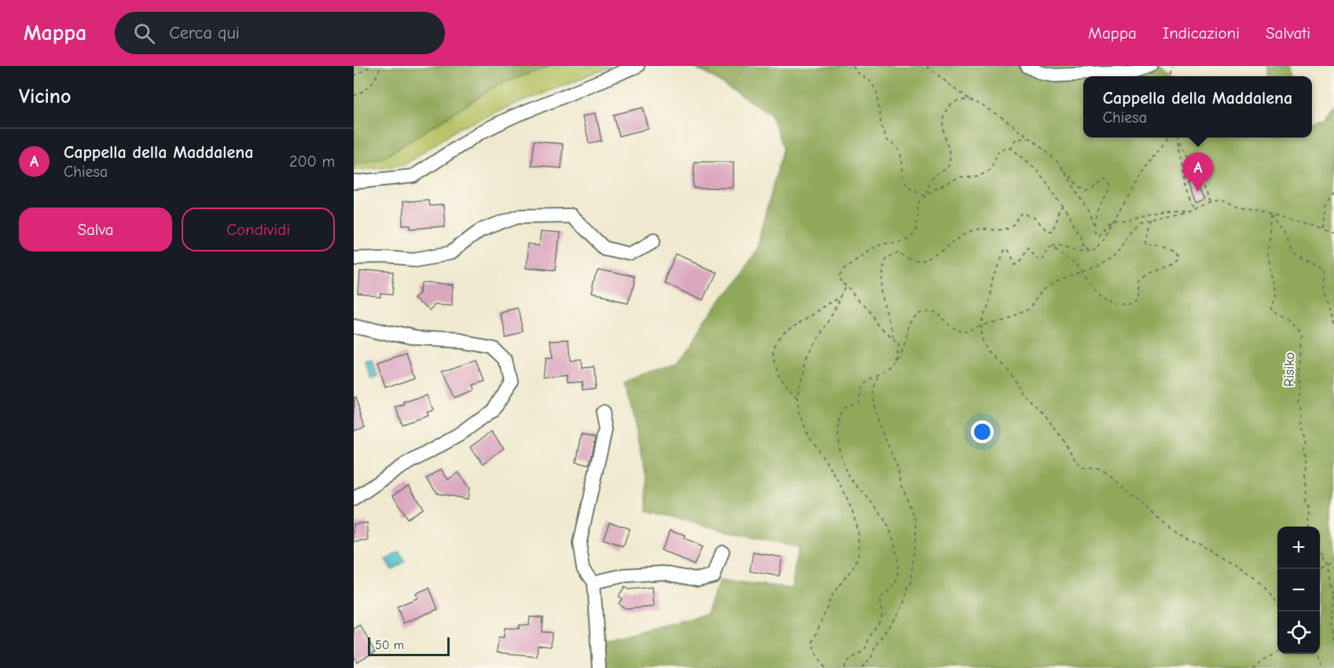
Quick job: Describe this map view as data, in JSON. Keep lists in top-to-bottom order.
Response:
{
  "streets": {
    "path": ["Risiko"]
  },
  "scale_bar": "50 m",
  "page": {
    "header": "Mappa",
    "search": "Cerca qui",
    "nav": ["Mappa", "Indicazioni", "Salvati"],
    "heading": "Vicino",
    "popup": ["Cappella della Maddalena", "Chiesa"],
    "list": [
      {
        "mark": "A",
        "name": "Cappella della Maddalena",
        "note": "Chiesa",
        "value": "200 m"
      }
    ],
    "pins": "A",
    "buttons": ["Salva", "Condividi"],
    "map_buttons": ["+", "−"],
    "scale": "50 m"
  }
}
